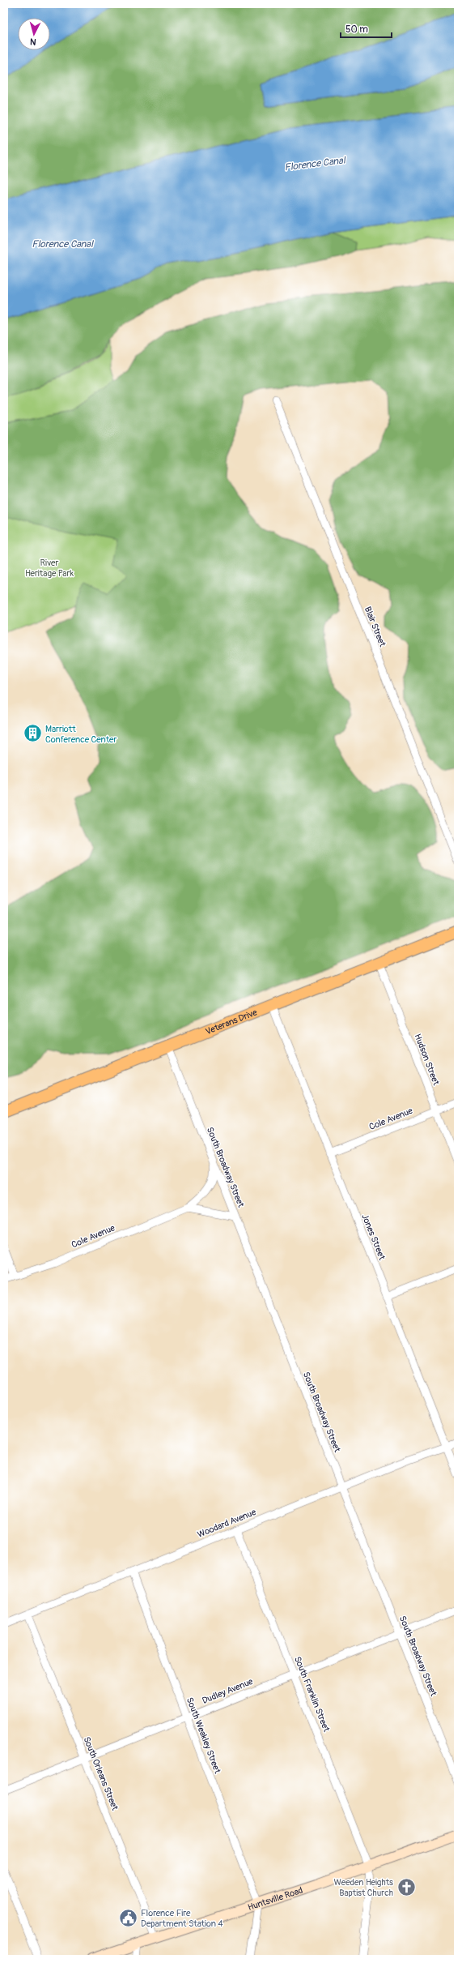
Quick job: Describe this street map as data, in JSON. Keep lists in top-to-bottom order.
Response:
{
  "streets": {
    "main road": ["Veterans Drive", "Huntsville Road"],
    "street": [
      "Blair Street",
      "Hudson Street",
      "Cole Avenue",
      "South Broadway Street",
      "Jones Street",
      "Woodard Avenue",
      "Dudley Avenue",
      "South Franklin Street",
      "South Weakley Street",
      "South Orleans Street"
    ]
  },
  "crossings": [
    ["Veterans Drive", "Hudson Street"],
    ["Veterans Drive", "South Broadway Street"],
    ["Veterans Drive", "Jones Street"],
    ["Hudson Street", "Cole Avenue"],
    ["Cole Avenue", "South Broadway Street"],
    ["Cole Avenue", "Jones Street"],
    ["South Broadway Street", "Woodard Avenue"],
    ["South Broadway Street", "Dudley Avenue"],
    ["Jones Street", "Woodard Avenue"],
    ["Woodard Avenue", "South Franklin Street"],
    ["Woodard Avenue", "South Weakley Street"],
    ["Woodard Avenue", "South Orleans Street"],
    ["Dudley Avenue", "South Franklin Street"],
    ["Dudley Avenue", "South Weakley Street"],
    ["Dudley Avenue", "South Orleans Street"],
    ["South Franklin Street", "Huntsville Road"],
    ["South Weakley Street", "Huntsville Road"],
    ["South Orleans Street", "Huntsville Road"]
  ],
  "water": ["Florence Canal"],
  "parks": ["River Heritage Park"],
  "places": {
    "building": ["Marriott Conference Center"],
    "church": ["Weeden Heights Baptist Church"],
    "public building": ["Florence Fire Department Station 4"]
  },
  "scale_bar": "50 m",
  "north": "bottom"
}
